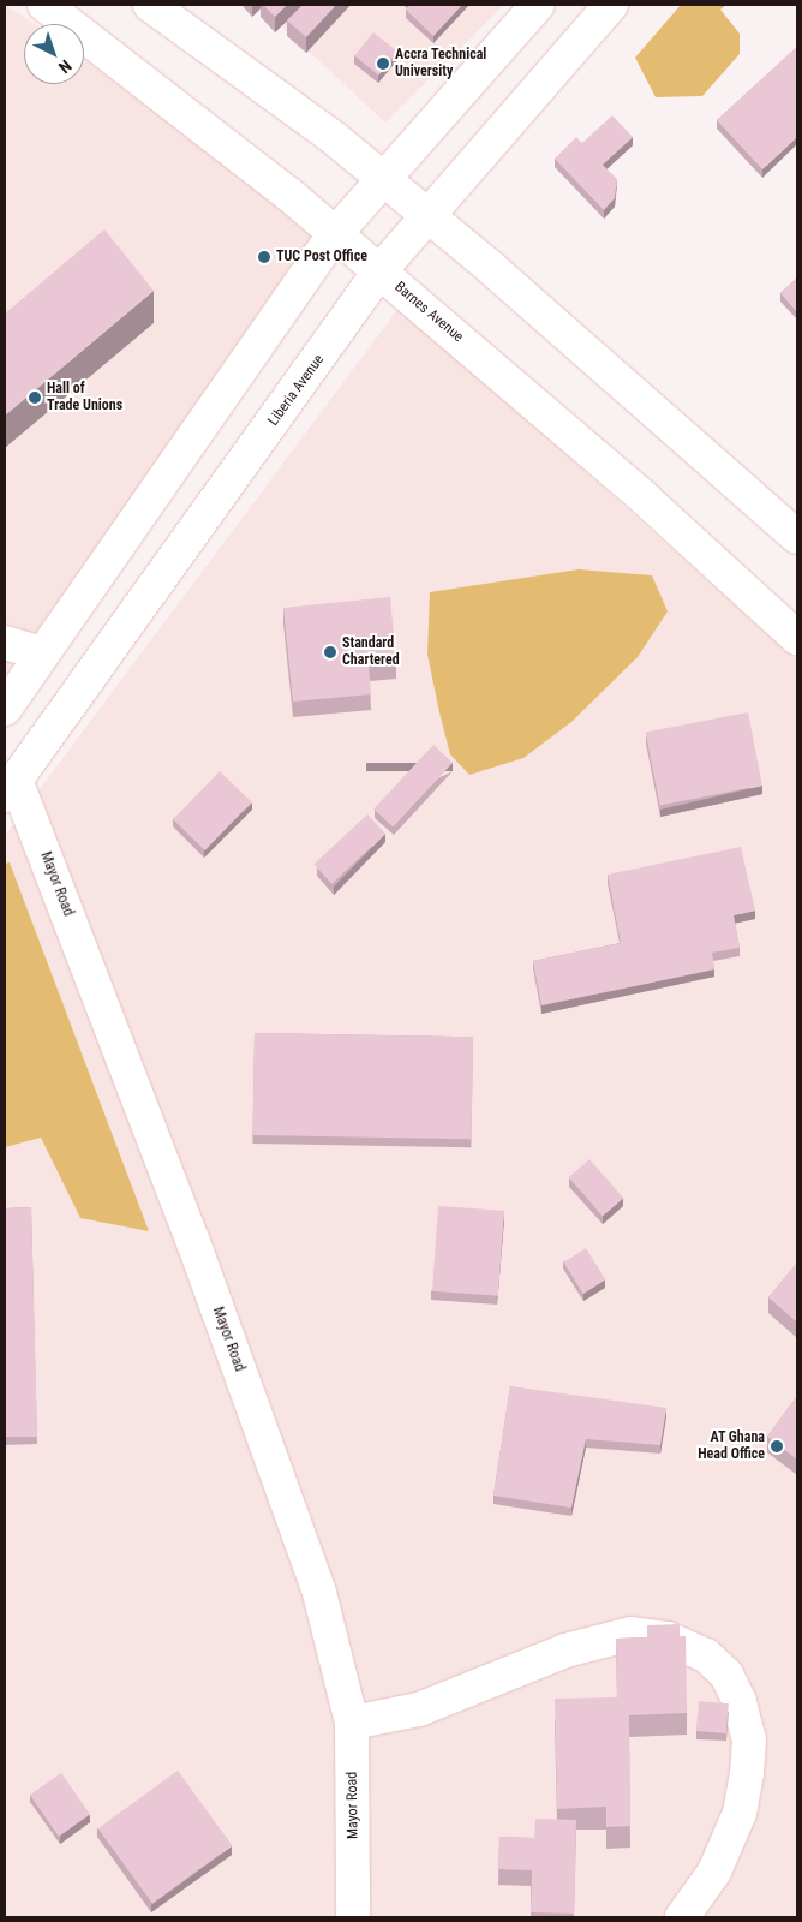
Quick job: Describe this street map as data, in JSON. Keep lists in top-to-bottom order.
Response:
{
  "streets": {
    "main road": ["Barnes Avenue", "Liberia Avenue", "Mayor Road"]
  },
  "crossings": [
    ["Barnes Avenue", "Liberia Avenue"],
    ["Liberia Avenue", "Mayor Road"]
  ],
  "places": [
    "Accra Technical University",
    "TUC Post Office",
    "Hall of Trade Unions",
    "Standard Chartered",
    "AT Ghana Head Office"
  ],
  "north": "bottom right"
}
